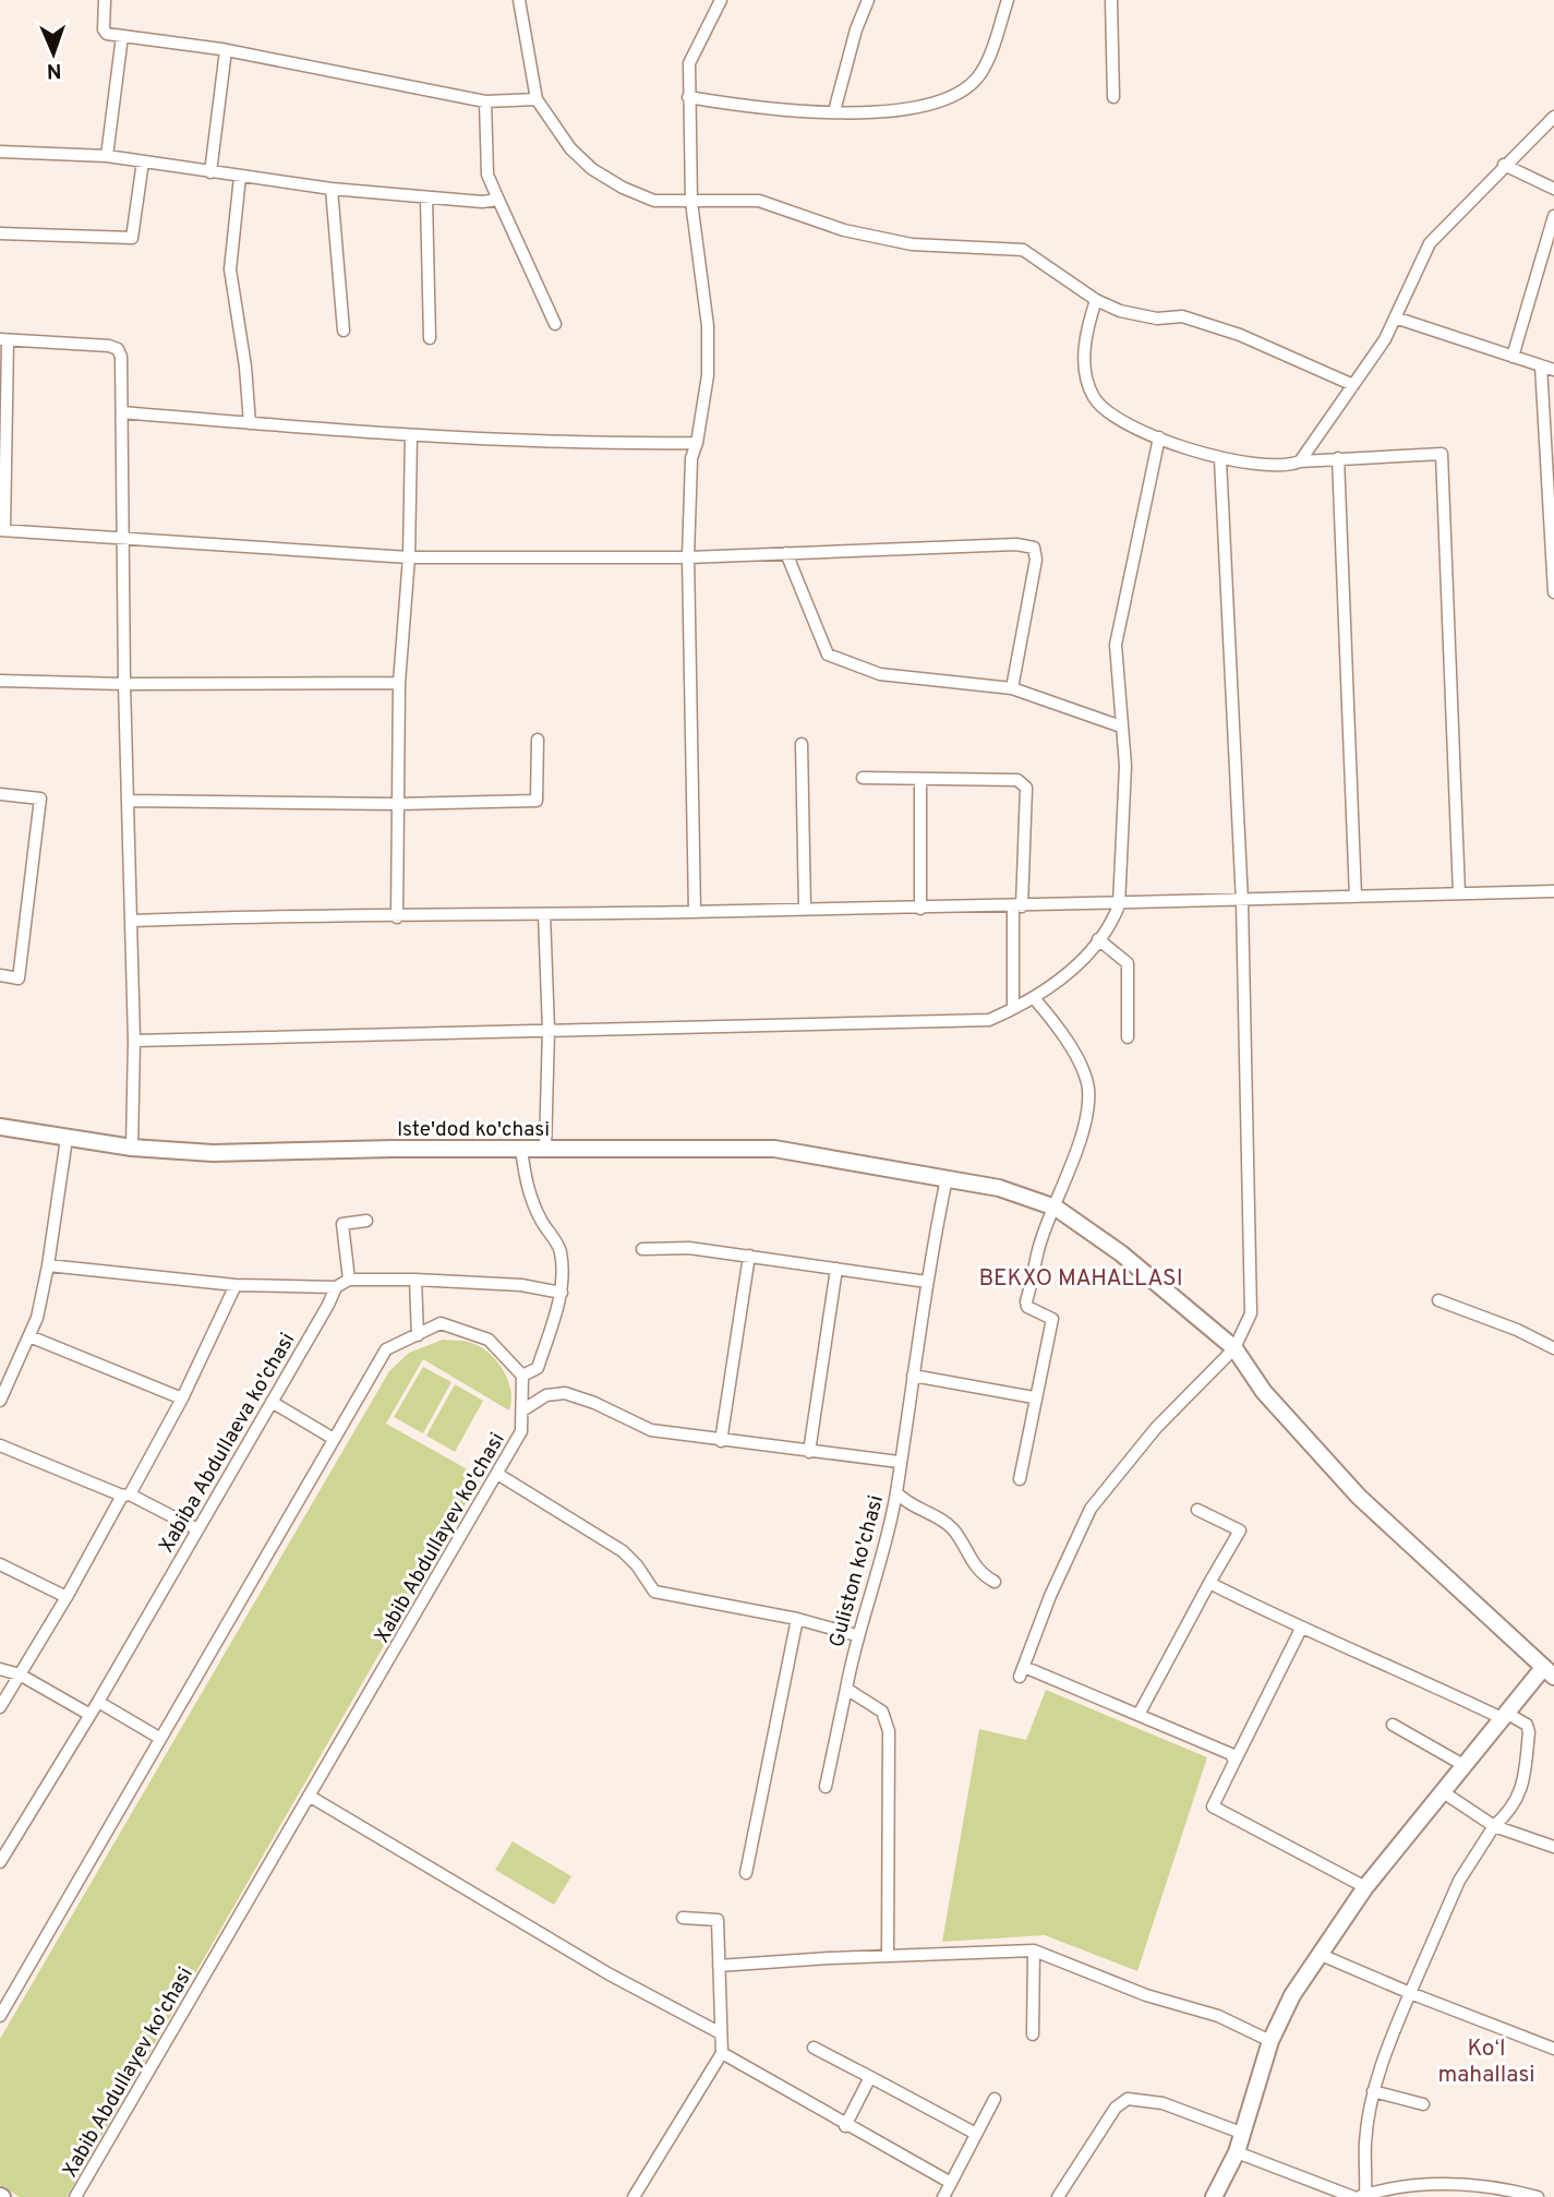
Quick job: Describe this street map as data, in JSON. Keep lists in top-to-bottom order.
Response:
{
  "streets": {
    "street": [
      "Iste'dod ko'chasi",
      "Xabiba Abdullaeva ko'chasi",
      "Xabib Abdullayev ko'chasi",
      "Guliston ko'chasi"
    ]
  },
  "crossings": [
    ["Iste'dod ko'chasi", "Guliston ko'chasi"]
  ],
  "districts": ["BEKXO MAHALLASI", "Koʻl mahallasi"],
  "north": "bottom"
}
